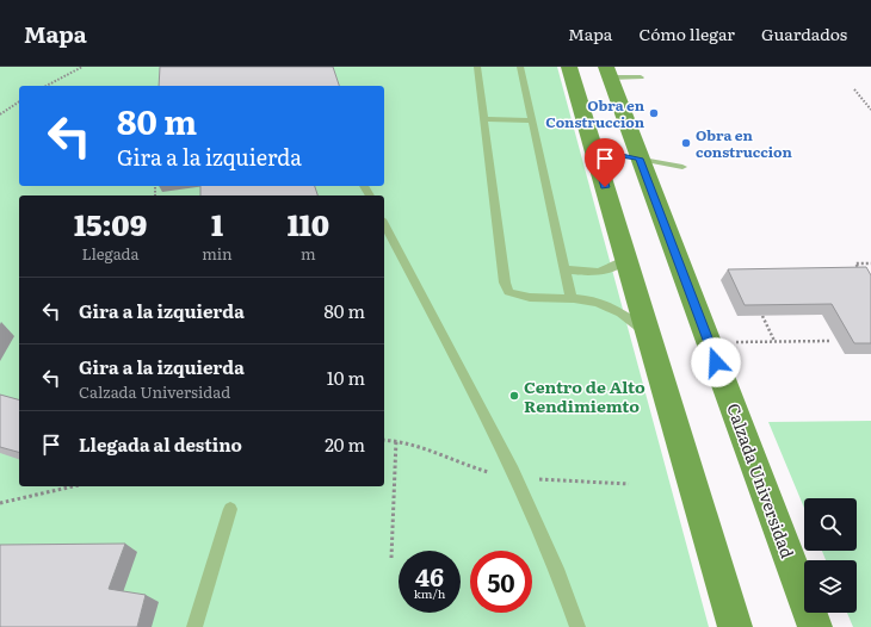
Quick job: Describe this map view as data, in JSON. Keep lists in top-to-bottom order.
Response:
{
  "streets": {
    "main road": ["Calzada Universidad"]
  },
  "places": ["Obra en Construccion", "Obra en construccion", "Centro de Alto Rendimiemto"],
  "page": {
    "header": "Mapa",
    "nav": ["Mapa", "Cómo llegar", "Guardados"],
    "turn": ["80 m", "Gira a la izquierda"],
    "eta": [
      "15:09",
      "Llegada",
      "1",
      "min",
      "110",
      "m"
    ],
    "list": [
      {
        "name": "Gira a la izquierda",
        "value": "80 m"
      },
      {
        "name": "Gira a la izquierda",
        "note": "Calzada Universidad",
        "value": "10 m"
      },
      {
        "name": "Llegada al destino",
        "value": "20 m"
      }
    ],
    "speed": "46 km/h",
    "limit": "50"
  }
}
